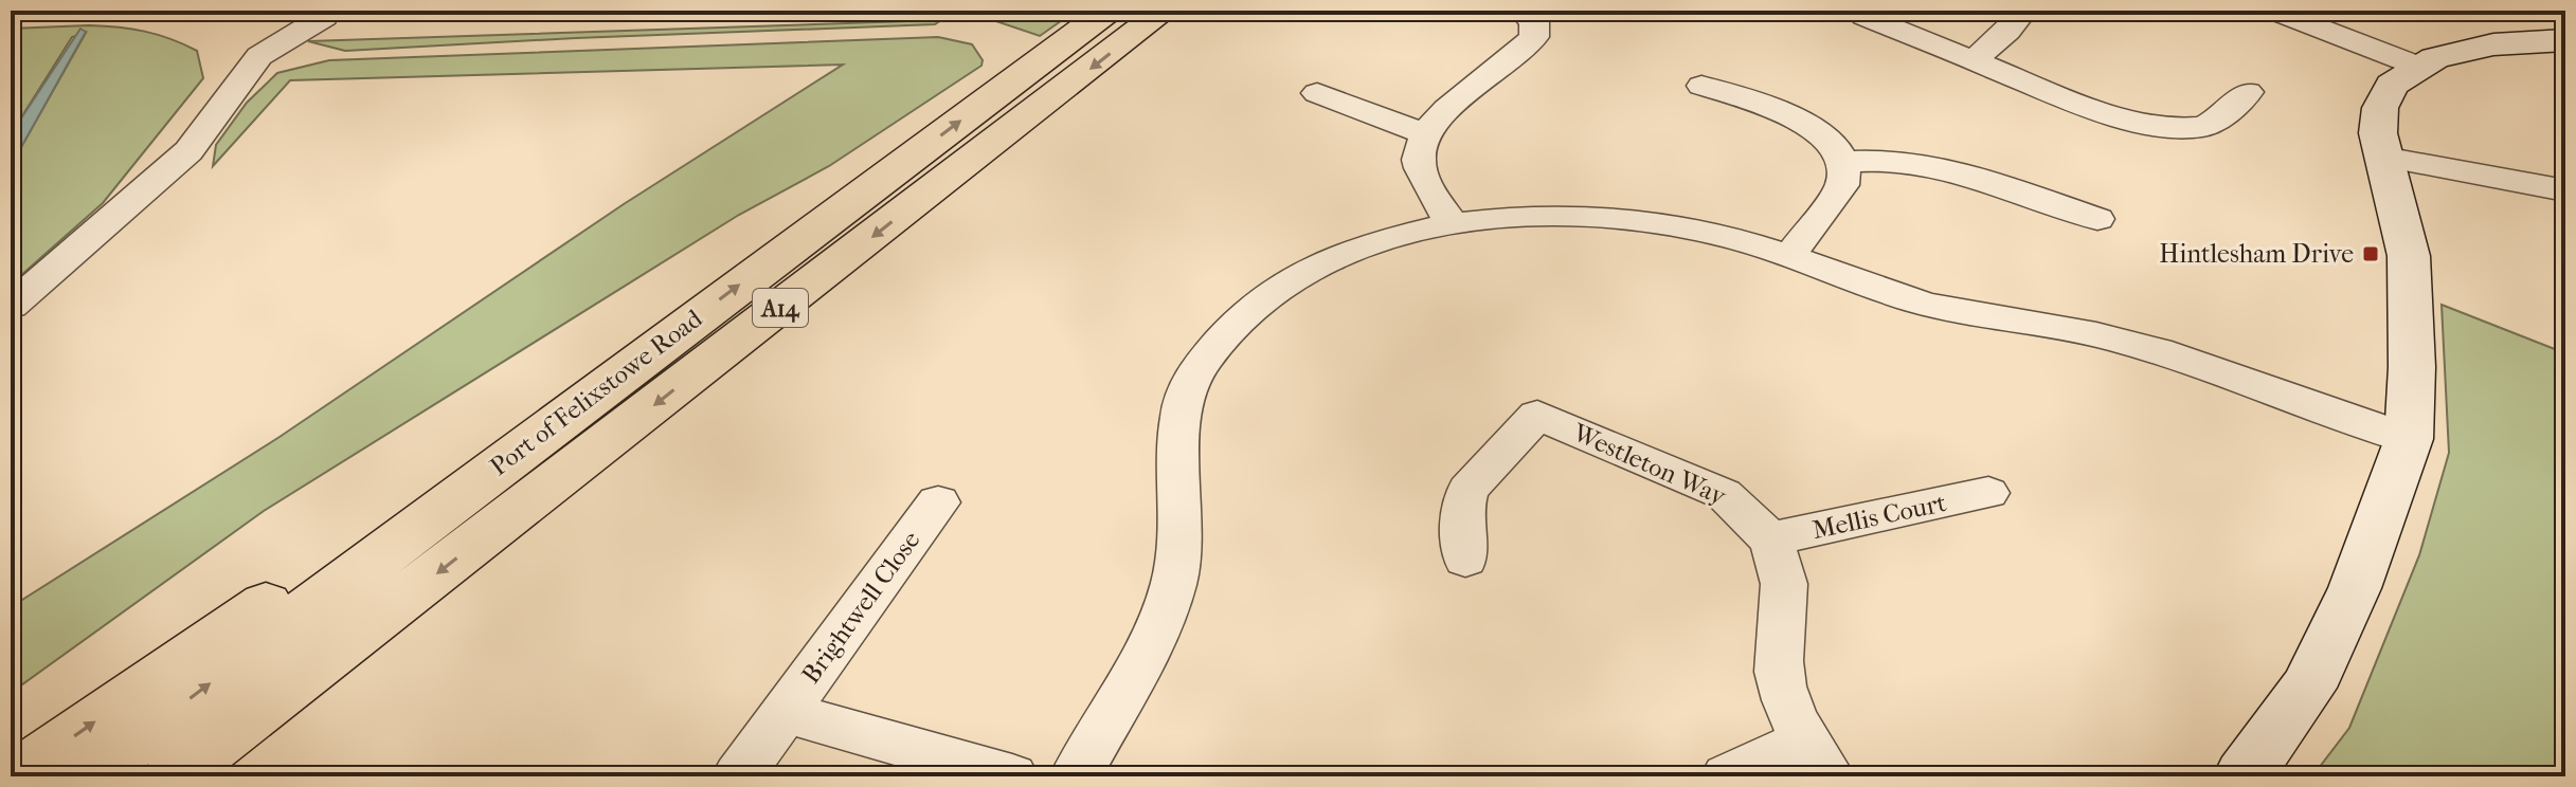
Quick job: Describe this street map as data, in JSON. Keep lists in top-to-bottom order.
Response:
{
  "streets": {
    "highway": ["A14", "Port of Felixstowe Road"],
    "street": ["Westleton Way", "Mellis Court", "Brightwell Close"]
  },
  "crossings": [
    ["Westleton Way", "Mellis Court"]
  ],
  "places": {
    "transit": ["Hintlesham Drive"]
  }
}
